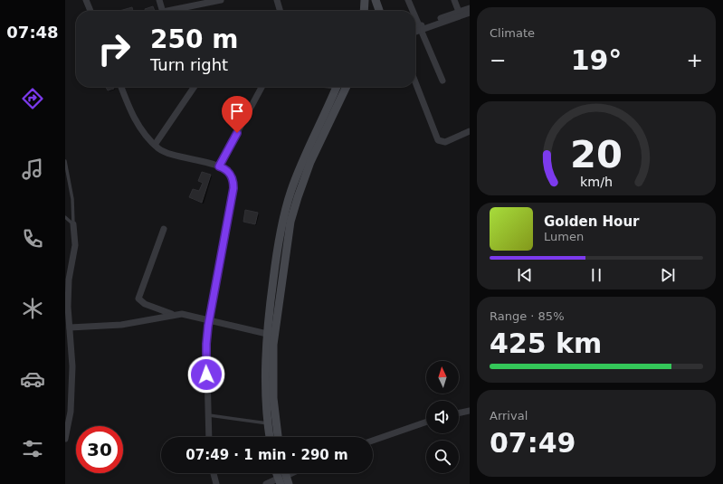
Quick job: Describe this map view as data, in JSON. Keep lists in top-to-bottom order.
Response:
{
  "north": "top",
  "page": {
    "tabs": "07:48",
    "tile": [
      "Climate",
      ["Range · 85%", "425 km"],
      ["Arrival", "07:49"]
    ],
    "turn": ["250 m", "Turn right"],
    "heat": ["−", "19°", "+"],
    "song": ["Golden Hour", "Lumen"],
    "limit": "30",
    "trip": "07:49 · 1 min · 290 m",
    "gauge": ["20", "km/h"]
  }
}
